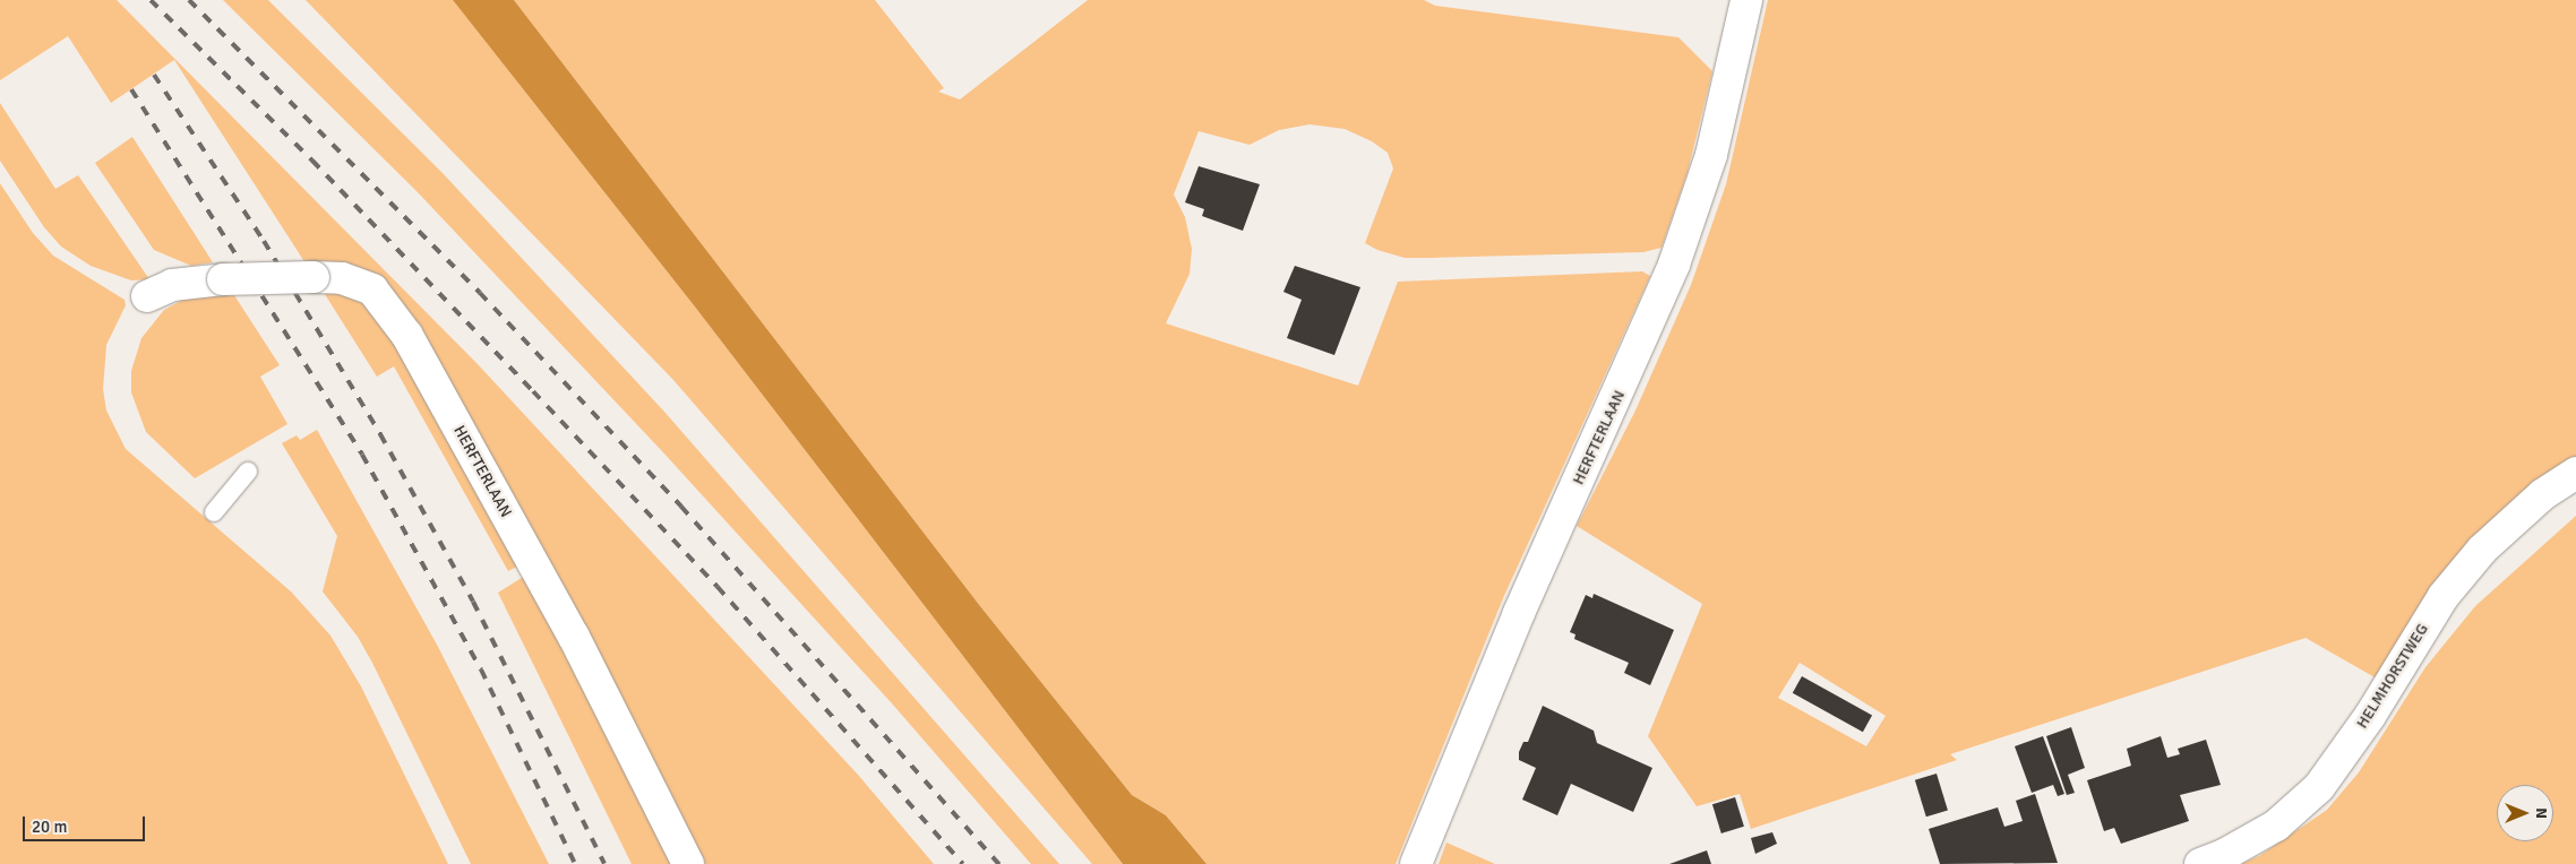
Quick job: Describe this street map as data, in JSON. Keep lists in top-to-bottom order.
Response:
{
  "streets": {
    "street": ["HERFTERLAAN", "HELMHORSTWEG"]
  },
  "scale_bar": "20 m",
  "north": "right"
}
